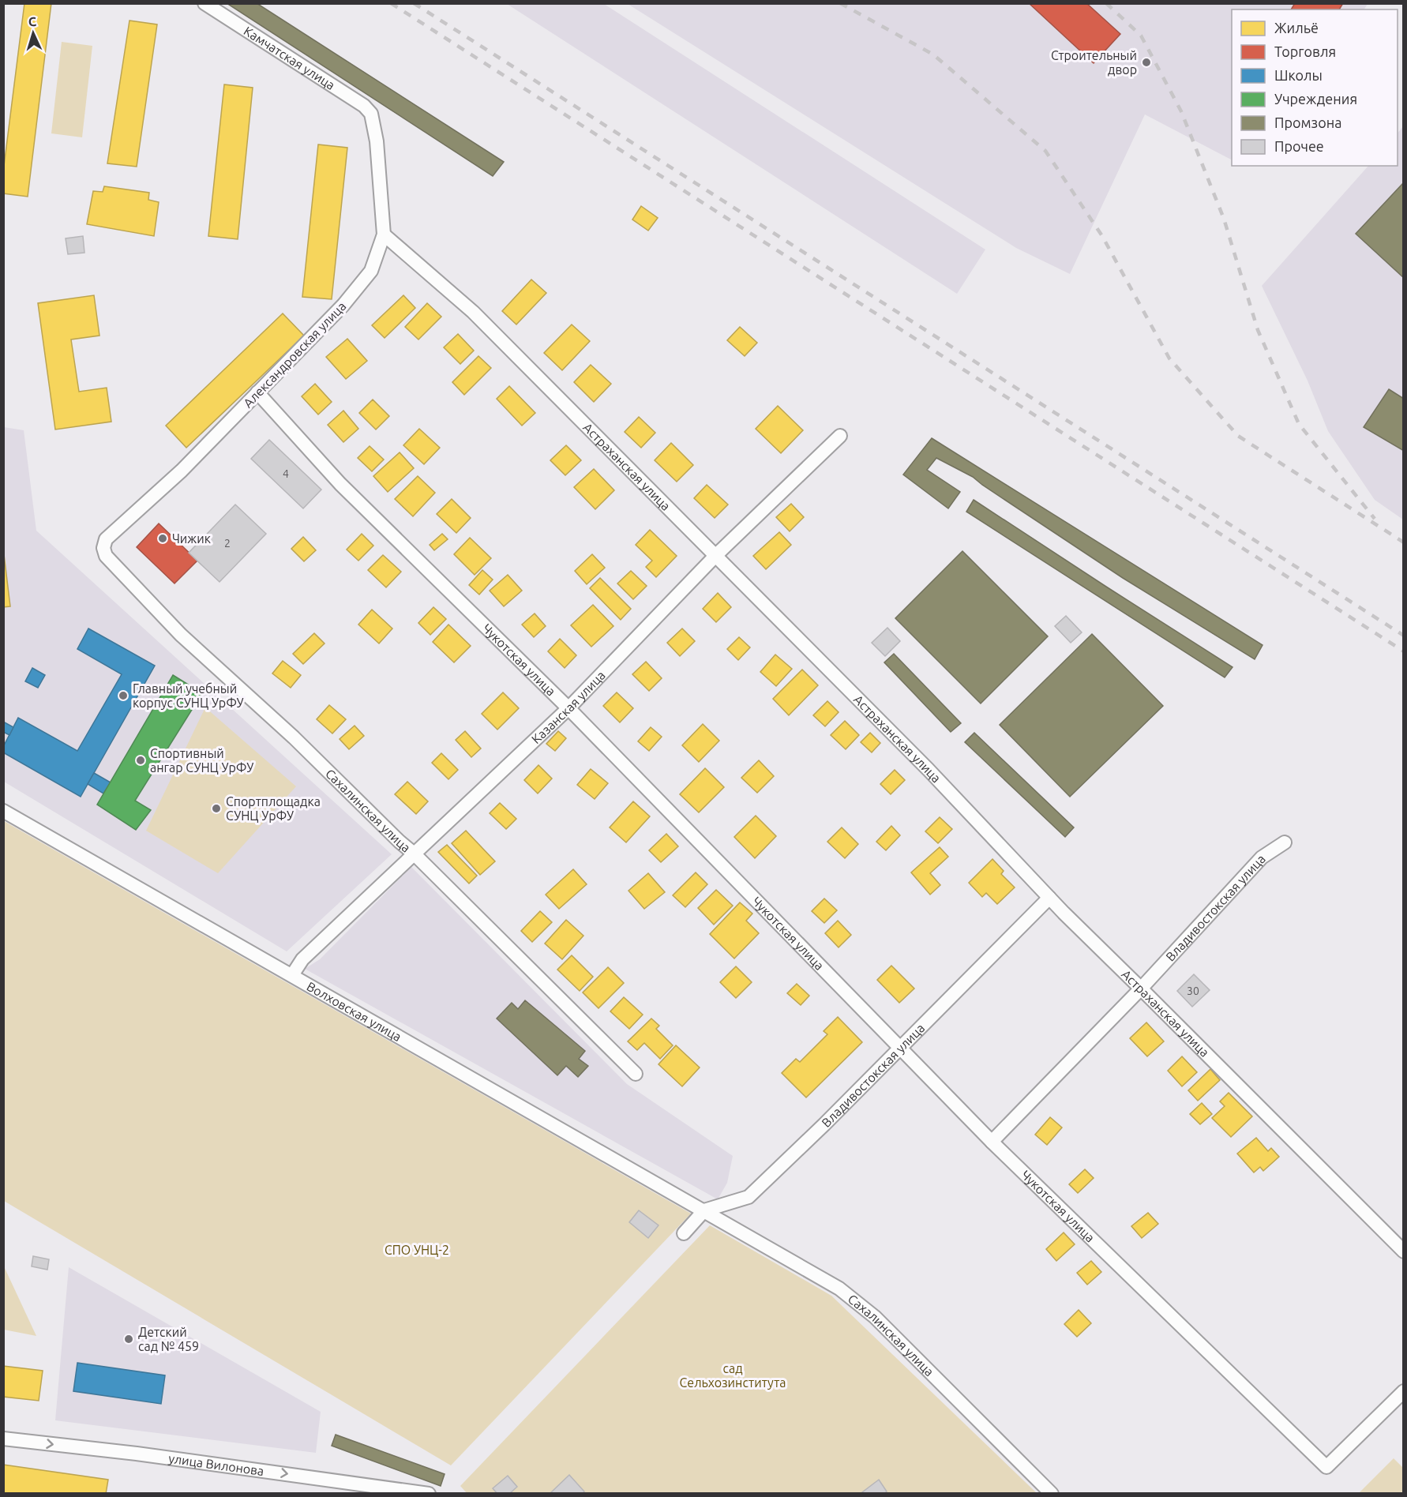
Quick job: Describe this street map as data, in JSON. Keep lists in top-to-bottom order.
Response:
{
  "streets": {
    "street": [
      "Камчатская улица",
      "Александровская улица",
      "Астраханская улица",
      "Чукотская улица",
      "Казанская улица",
      "Сахалинская улица",
      "Владивостокская улица",
      "Волховская улица",
      "улица Вилонова"
    ]
  },
  "crossings": [
    ["Камчатская улица", "Александровская улица"],
    ["Александровская улица", "Астраханская улица"],
    ["Александровская улица", "Чукотская улица"],
    ["Александровская улица", "Сахалинская улица"],
    ["Астраханская улица", "Казанская улица"],
    ["Астраханская улица", "Владивостокская улица"],
    ["Чукотская улица", "Казанская улица"],
    ["Чукотская улица", "Владивостокская улица"],
    ["Казанская улица", "Сахалинская улица"],
    ["Казанская улица", "Волховская улица"],
    ["Сахалинская улица", "Владивостокская улица"],
    ["Сахалинская улица", "Волховская улица"],
    ["Владивостокская улица", "Волховская улица"]
  ],
  "one_way": ["улица Вилонова"],
  "parks": ["СПО УНЦ-2", "сад Сельхозинститута"],
  "places": [
    "Строительный двор",
    "Чижик",
    "Главный учебный корпус СУНЦ УрФУ",
    "Спортивный ангар СУНЦ УрФУ",
    "Спортплощадка СУНЦ УрФУ",
    "Детский сад № 459"
  ],
  "house_numbers": ["4", "2", "30"],
  "legend": [
    "Жильё",
    "Торговля",
    "Школы",
    "Учреждения",
    "Промзона",
    "Прочее"
  ],
  "north": "top"
}
